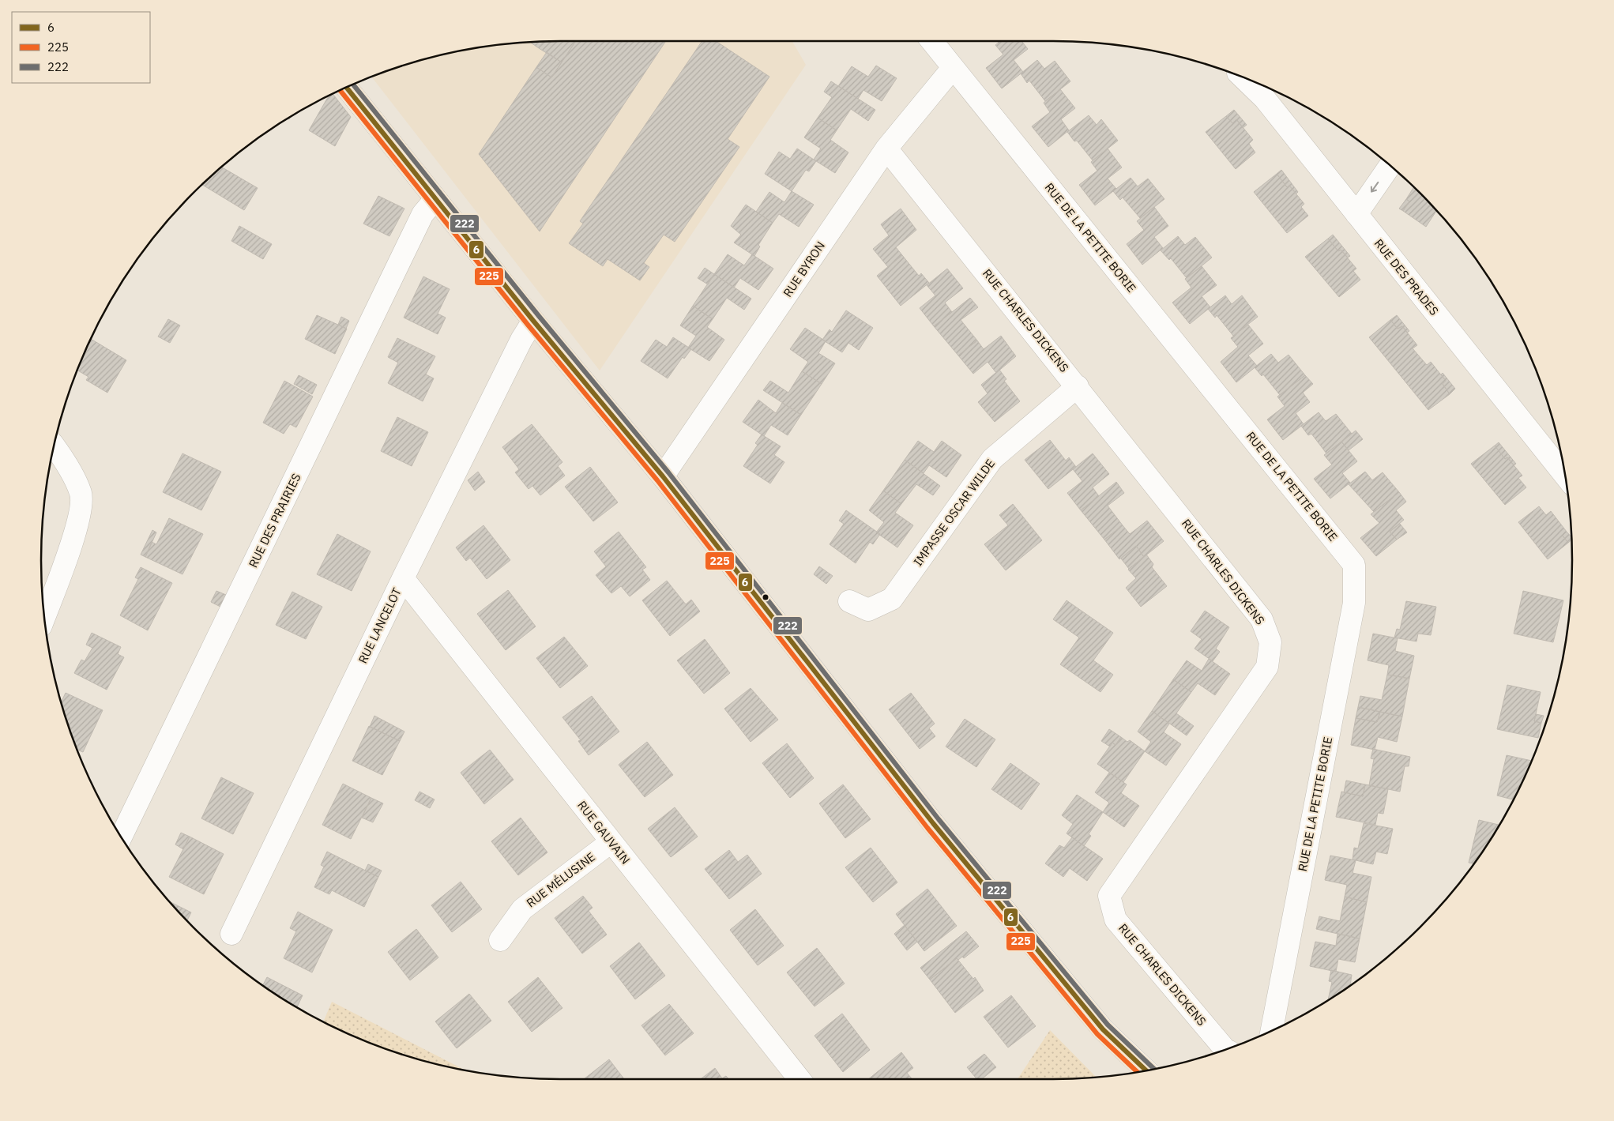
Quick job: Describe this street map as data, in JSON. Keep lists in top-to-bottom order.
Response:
{
  "streets": {
    "street": [
      "RUE DE LA PETITE BORIE",
      "RUE BYRON",
      "RUE DES PRADES",
      "RUE CHARLES DICKENS",
      "IMPASSE OSCAR WILDE",
      "RUE DES PRAIRIES",
      "RUE LANCELOT",
      "RUE GAUVAIN",
      "RUE MÉLUSINE"
    ]
  },
  "crossings": [
    ["RUE DE LA PETITE BORIE", "RUE BYRON"],
    ["RUE BYRON", "RUE CHARLES DICKENS"],
    ["RUE CHARLES DICKENS", "IMPASSE OSCAR WILDE"],
    ["RUE LANCELOT", "RUE GAUVAIN"],
    ["RUE GAUVAIN", "RUE MÉLUSINE"]
  ],
  "lines": ["transit line 222", "transit line 6", "transit line 225"],
  "legend": ["6", "225", "222"]
}
